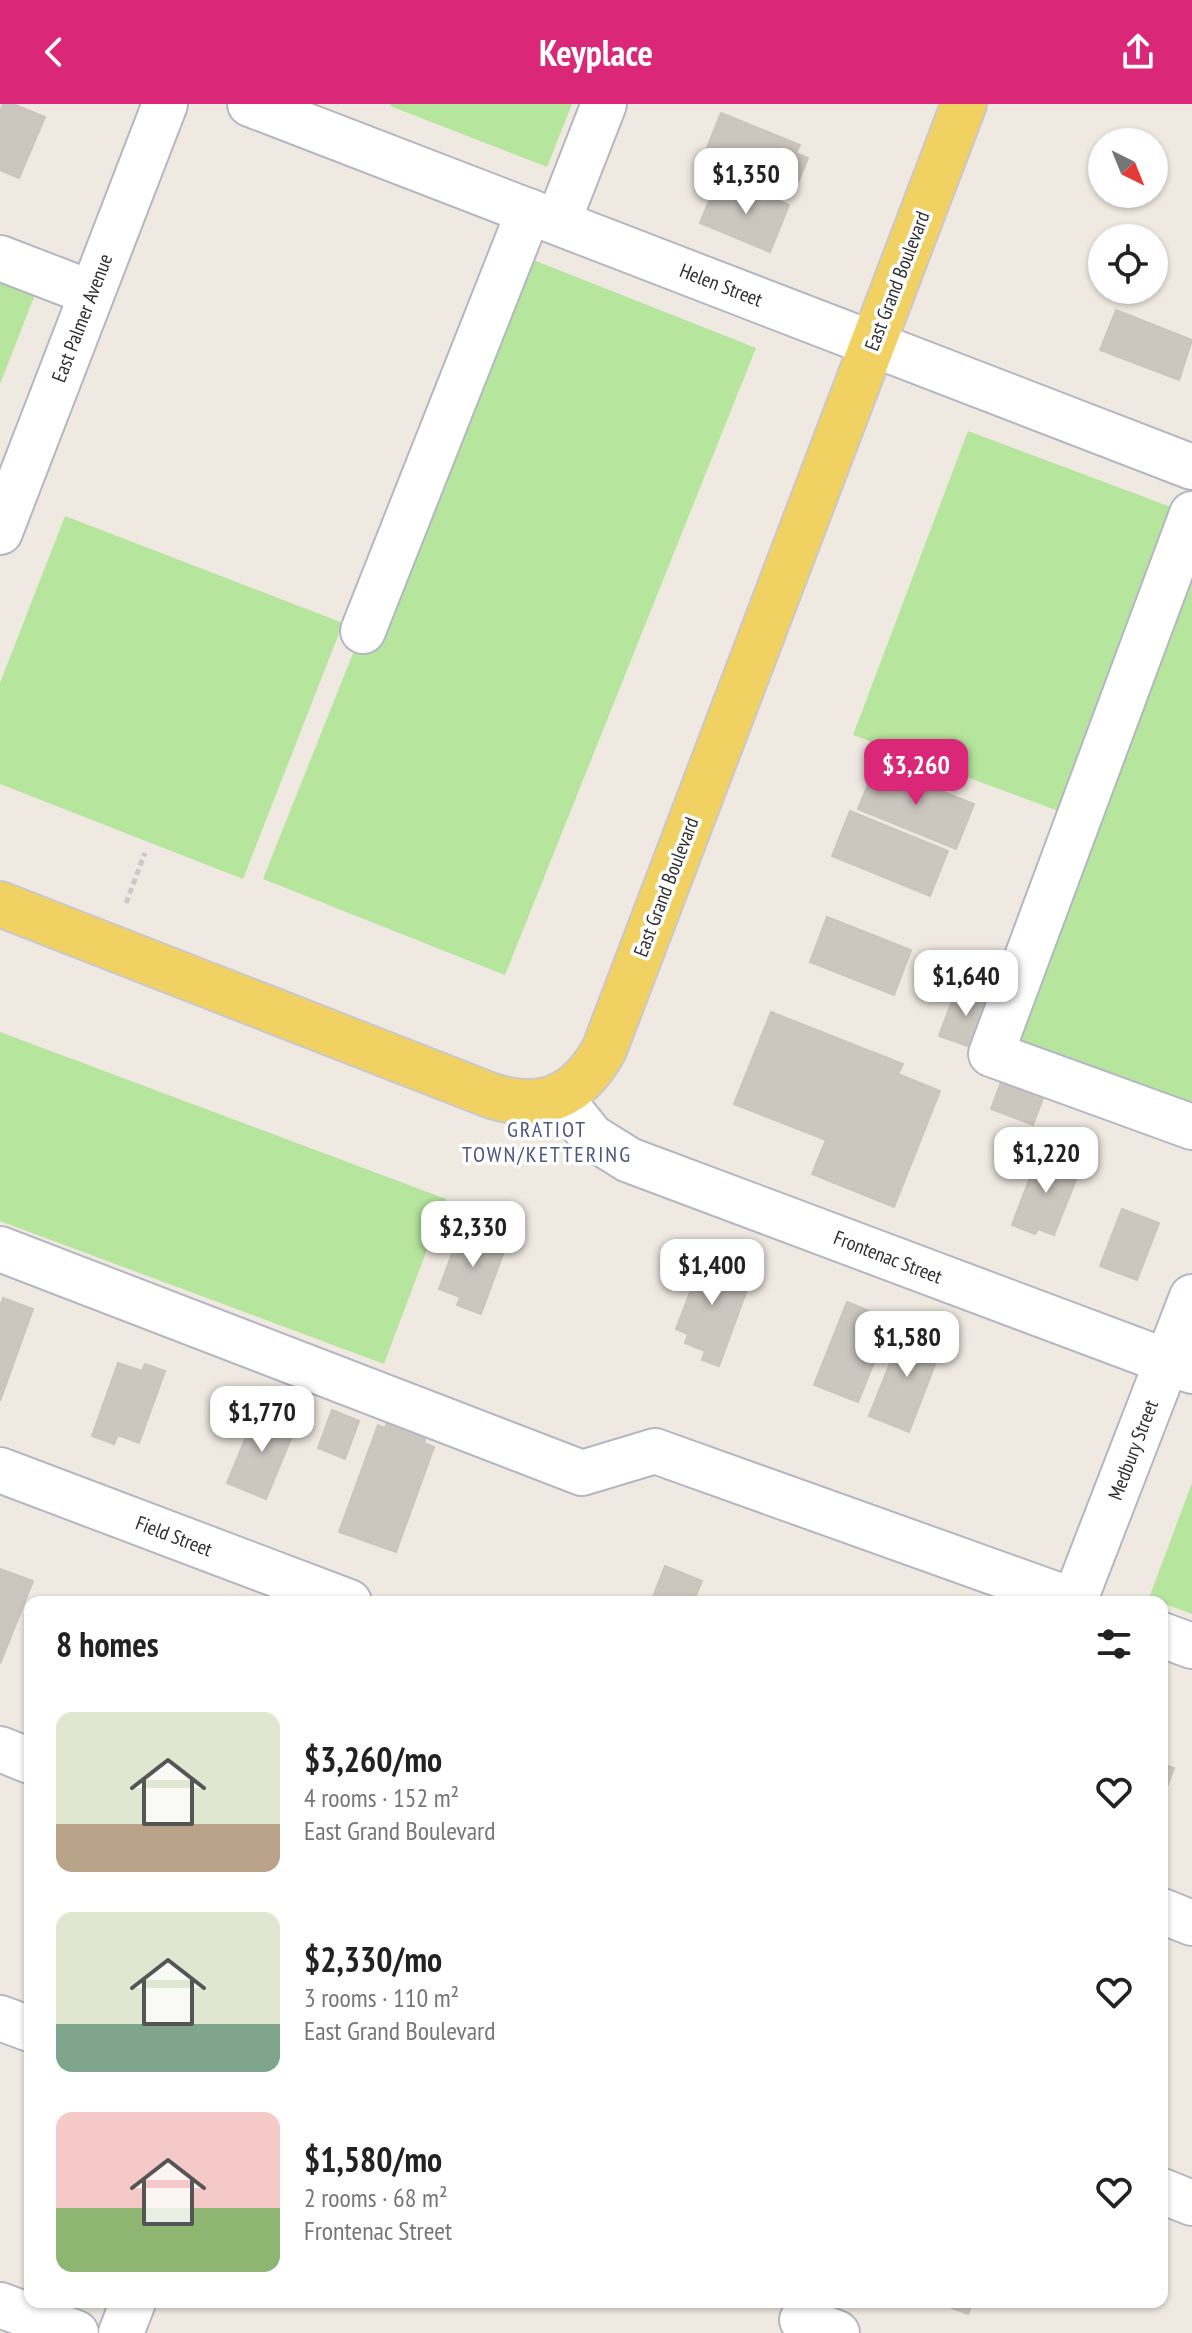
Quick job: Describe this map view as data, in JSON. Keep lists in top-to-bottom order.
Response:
{
  "streets": {
    "main road": ["East Grand Boulevard"],
    "street": [
      "Helen Street",
      "East Palmer Avenue",
      "Frontenac Street",
      "Medbury Street",
      "Field Street"
    ]
  },
  "crossings": [
    ["East Grand Boulevard", "Helen Street"],
    ["East Grand Boulevard", "Frontenac Street"],
    ["Frontenac Street", "Medbury Street"]
  ],
  "districts": ["GRATIOT TOWN/KETTERING"],
  "north": "bottom right",
  "page": {
    "header": "Keyplace",
    "price": [
      "$1,350",
      "$3,260",
      "$1,640",
      "$1,220",
      "$2,330",
      "$1,400",
      "$1,580",
      "$1,770"
    ],
    "heading": "8 homes",
    "list": [
      {
        "name": "$3,260/mo",
        "note": "4 rooms · 152 m² · East Grand Boulevard"
      },
      {
        "name": "$2,330/mo",
        "note": "3 rooms · 110 m² · East Grand Boulevard"
      },
      {
        "name": "$1,580/mo",
        "note": "2 rooms · 68 m² · Frontenac Street"
      }
    ]
  }
}
